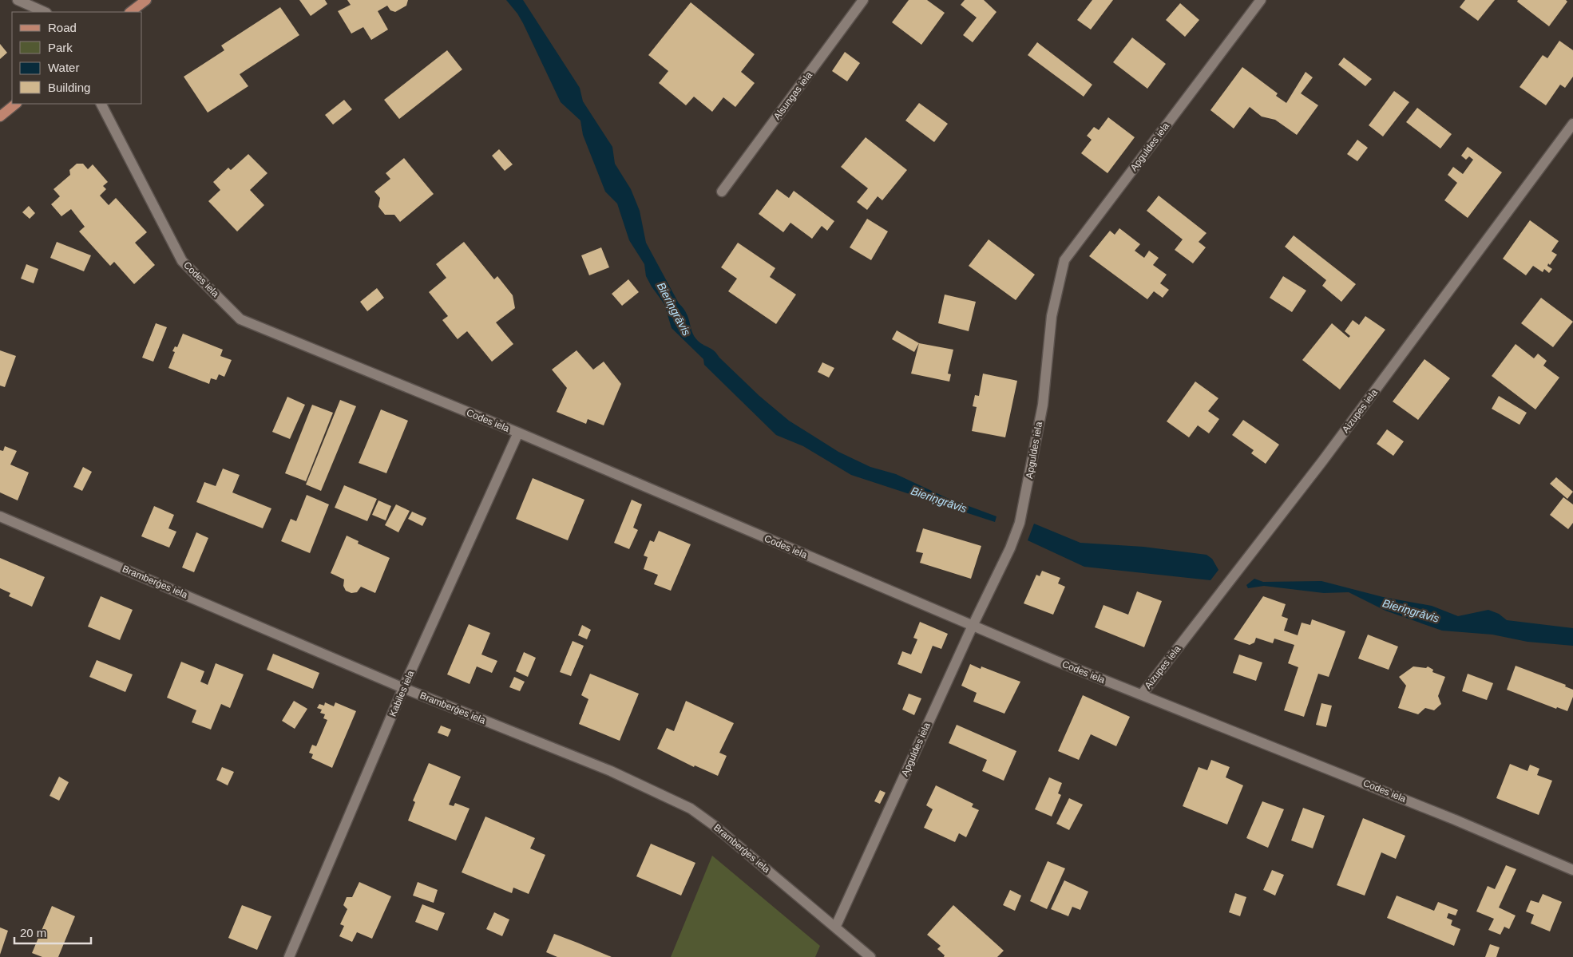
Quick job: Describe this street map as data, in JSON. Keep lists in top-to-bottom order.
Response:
{
  "streets": {
    "street": [
      "Alsungas iela",
      "Apguldes iela",
      "Codes iela",
      "Aizupes iela",
      "Bramberģes iela",
      "Kabiles iela"
    ]
  },
  "crossings": [
    ["Apguldes iela", "Codes iela"],
    ["Apguldes iela", "Bramberģes iela"],
    ["Codes iela", "Aizupes iela"],
    ["Codes iela", "Kabiles iela"],
    ["Bramberģes iela", "Kabiles iela"]
  ],
  "water": ["Bieriņgrāvis"],
  "legend": [
    "Road",
    "Park",
    "Water",
    "Building"
  ],
  "scale_bar": "20 m"
}
